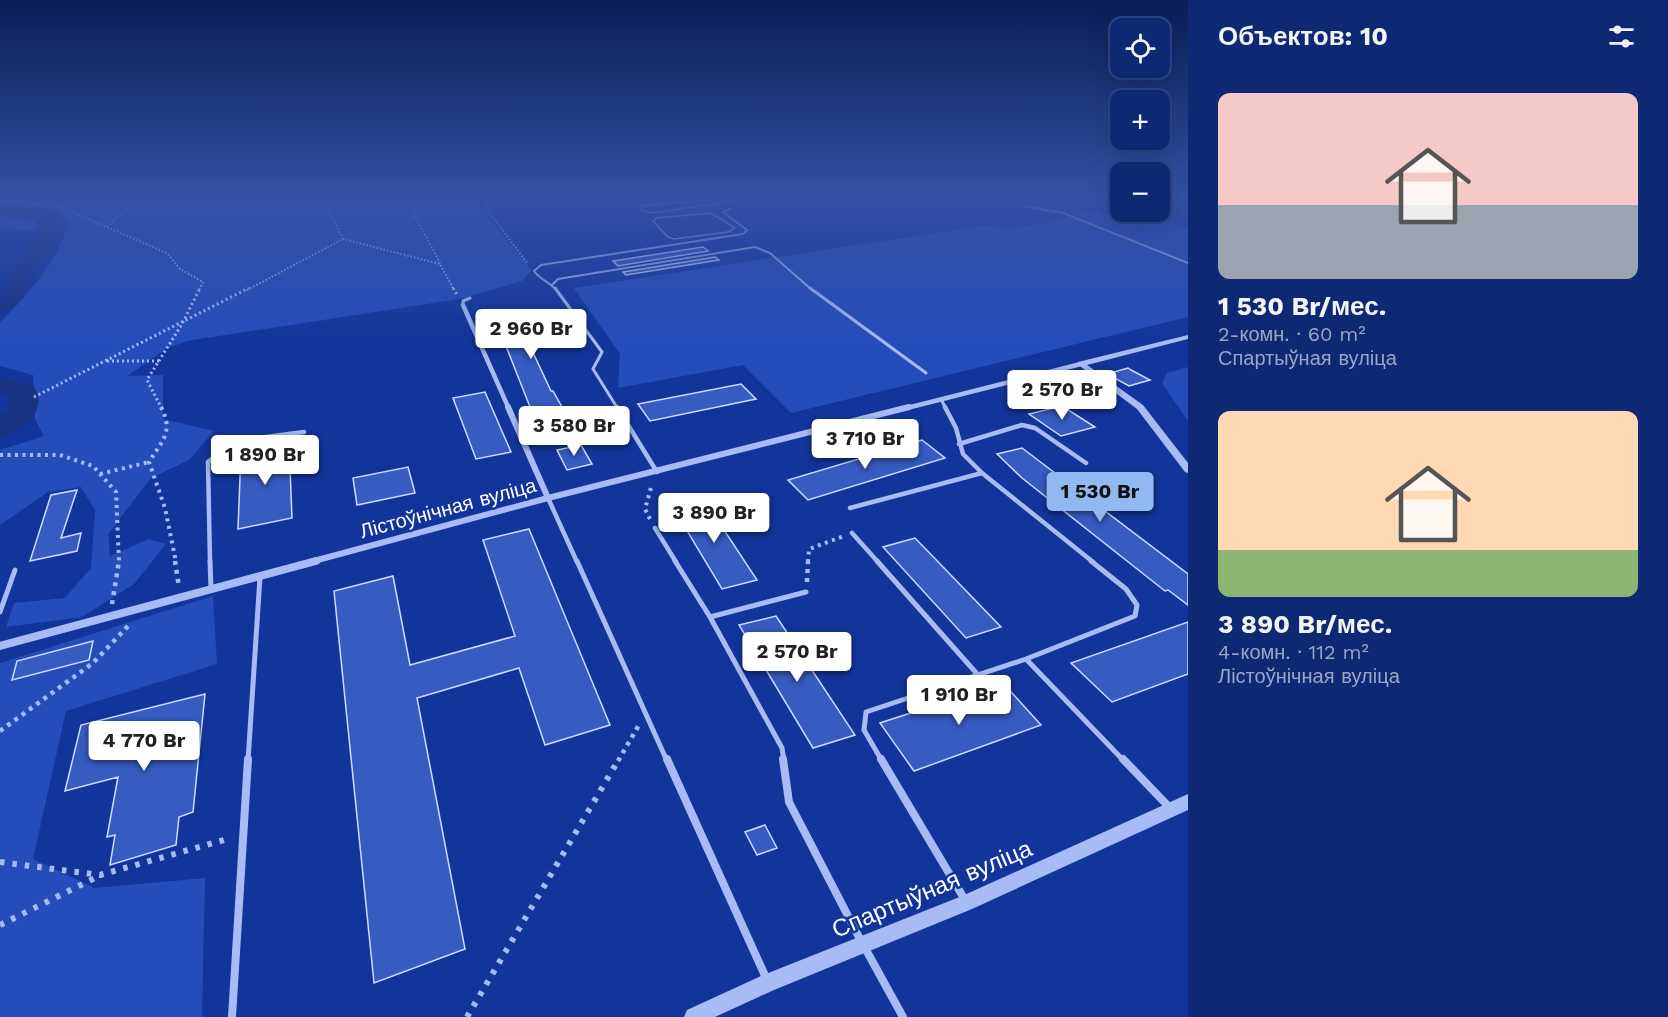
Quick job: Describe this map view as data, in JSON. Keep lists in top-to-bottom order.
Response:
{
  "streets": {
    "street": ["Лістоўнічная вуліца", "Спартыўная вуліца"]
  },
  "page": {
    "heading": "Объектов: 10",
    "map_buttons": ["+", "−"],
    "list": [
      {
        "name": "1 530 Br/мес.",
        "note": "2-комн. · 60 m² · Спартыўная вуліца"
      },
      {
        "name": "3 890 Br/мес.",
        "note": "4-комн. · 112 m² · Лістоўнічная вуліца"
      }
    ],
    "price": [
      "2 960 Br",
      "2 570 Br",
      "3 580 Br",
      "3 710 Br",
      "1 890 Br",
      "1 530 Br",
      "3 890 Br",
      "2 570 Br",
      "1 910 Br",
      "4 770 Br"
    ]
  }
}
